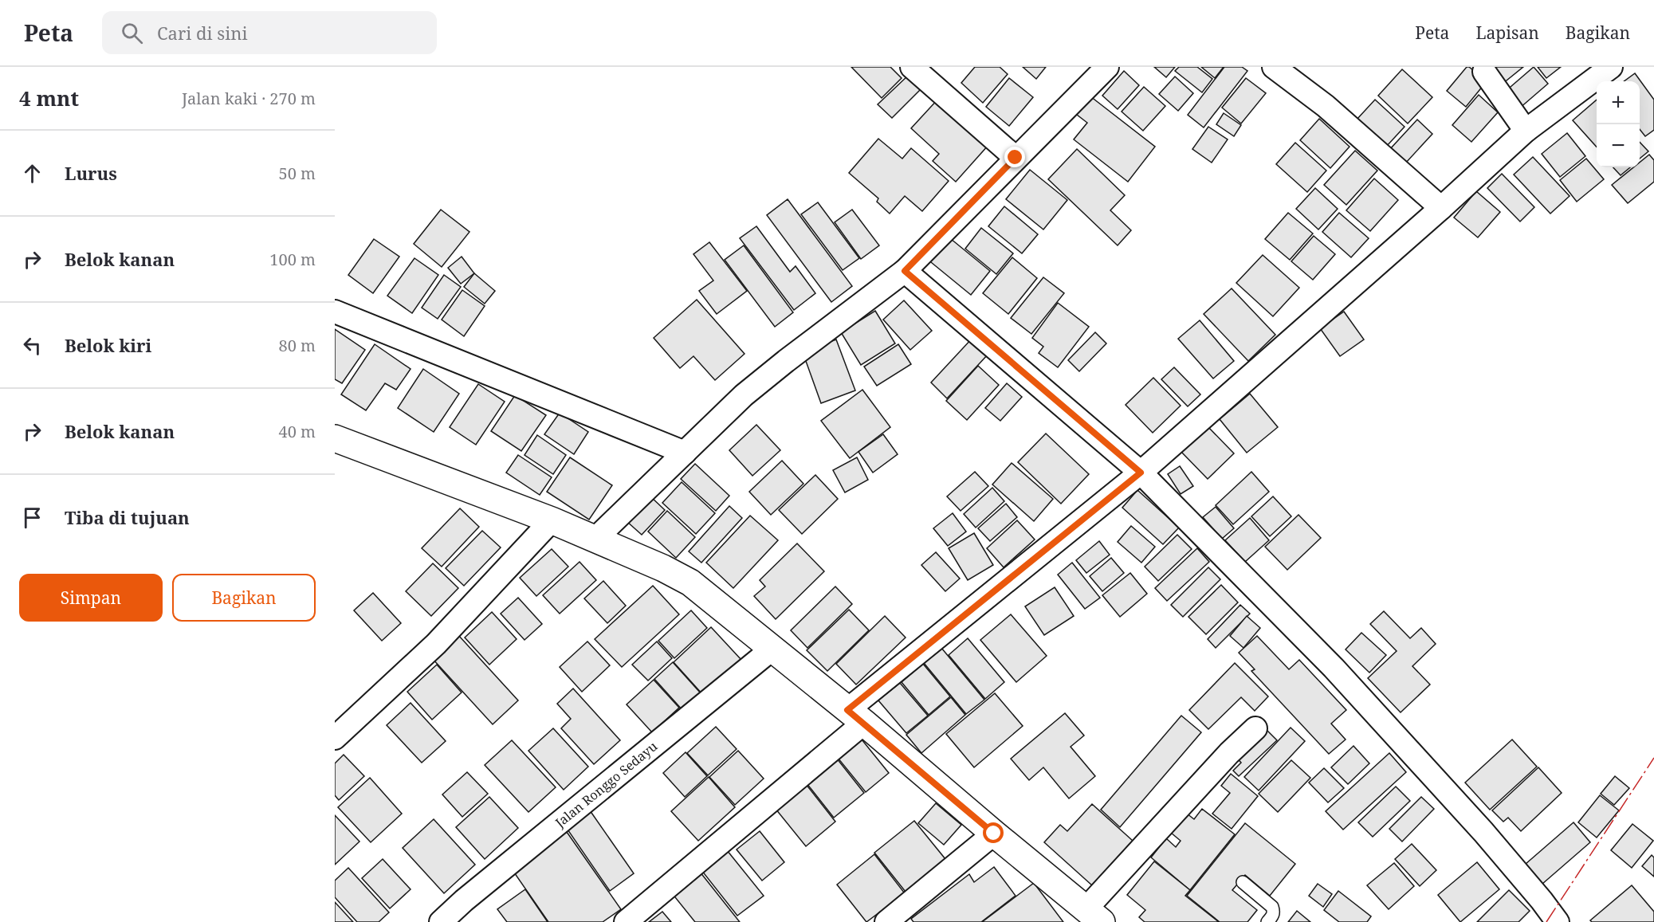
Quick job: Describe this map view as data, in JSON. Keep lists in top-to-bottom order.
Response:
{
  "streets": {
    "street": ["Jalan Ronggo Sedayu"]
  },
  "page": {
    "header": "Peta",
    "search": "Cari di sini",
    "nav": ["Peta", "Lapisan", "Bagikan"],
    "heading": ["4 mnt", "Jalan kaki · 270 m"],
    "map_buttons": ["+", "−"],
    "list": [
      ["Lurus", "50 m"],
      ["Belok kanan", "100 m"],
      ["Belok kiri", "80 m"],
      ["Belok kanan", "40 m"],
      "Tiba di tujuan"
    ],
    "buttons": ["Simpan", "Bagikan"]
  }
}
